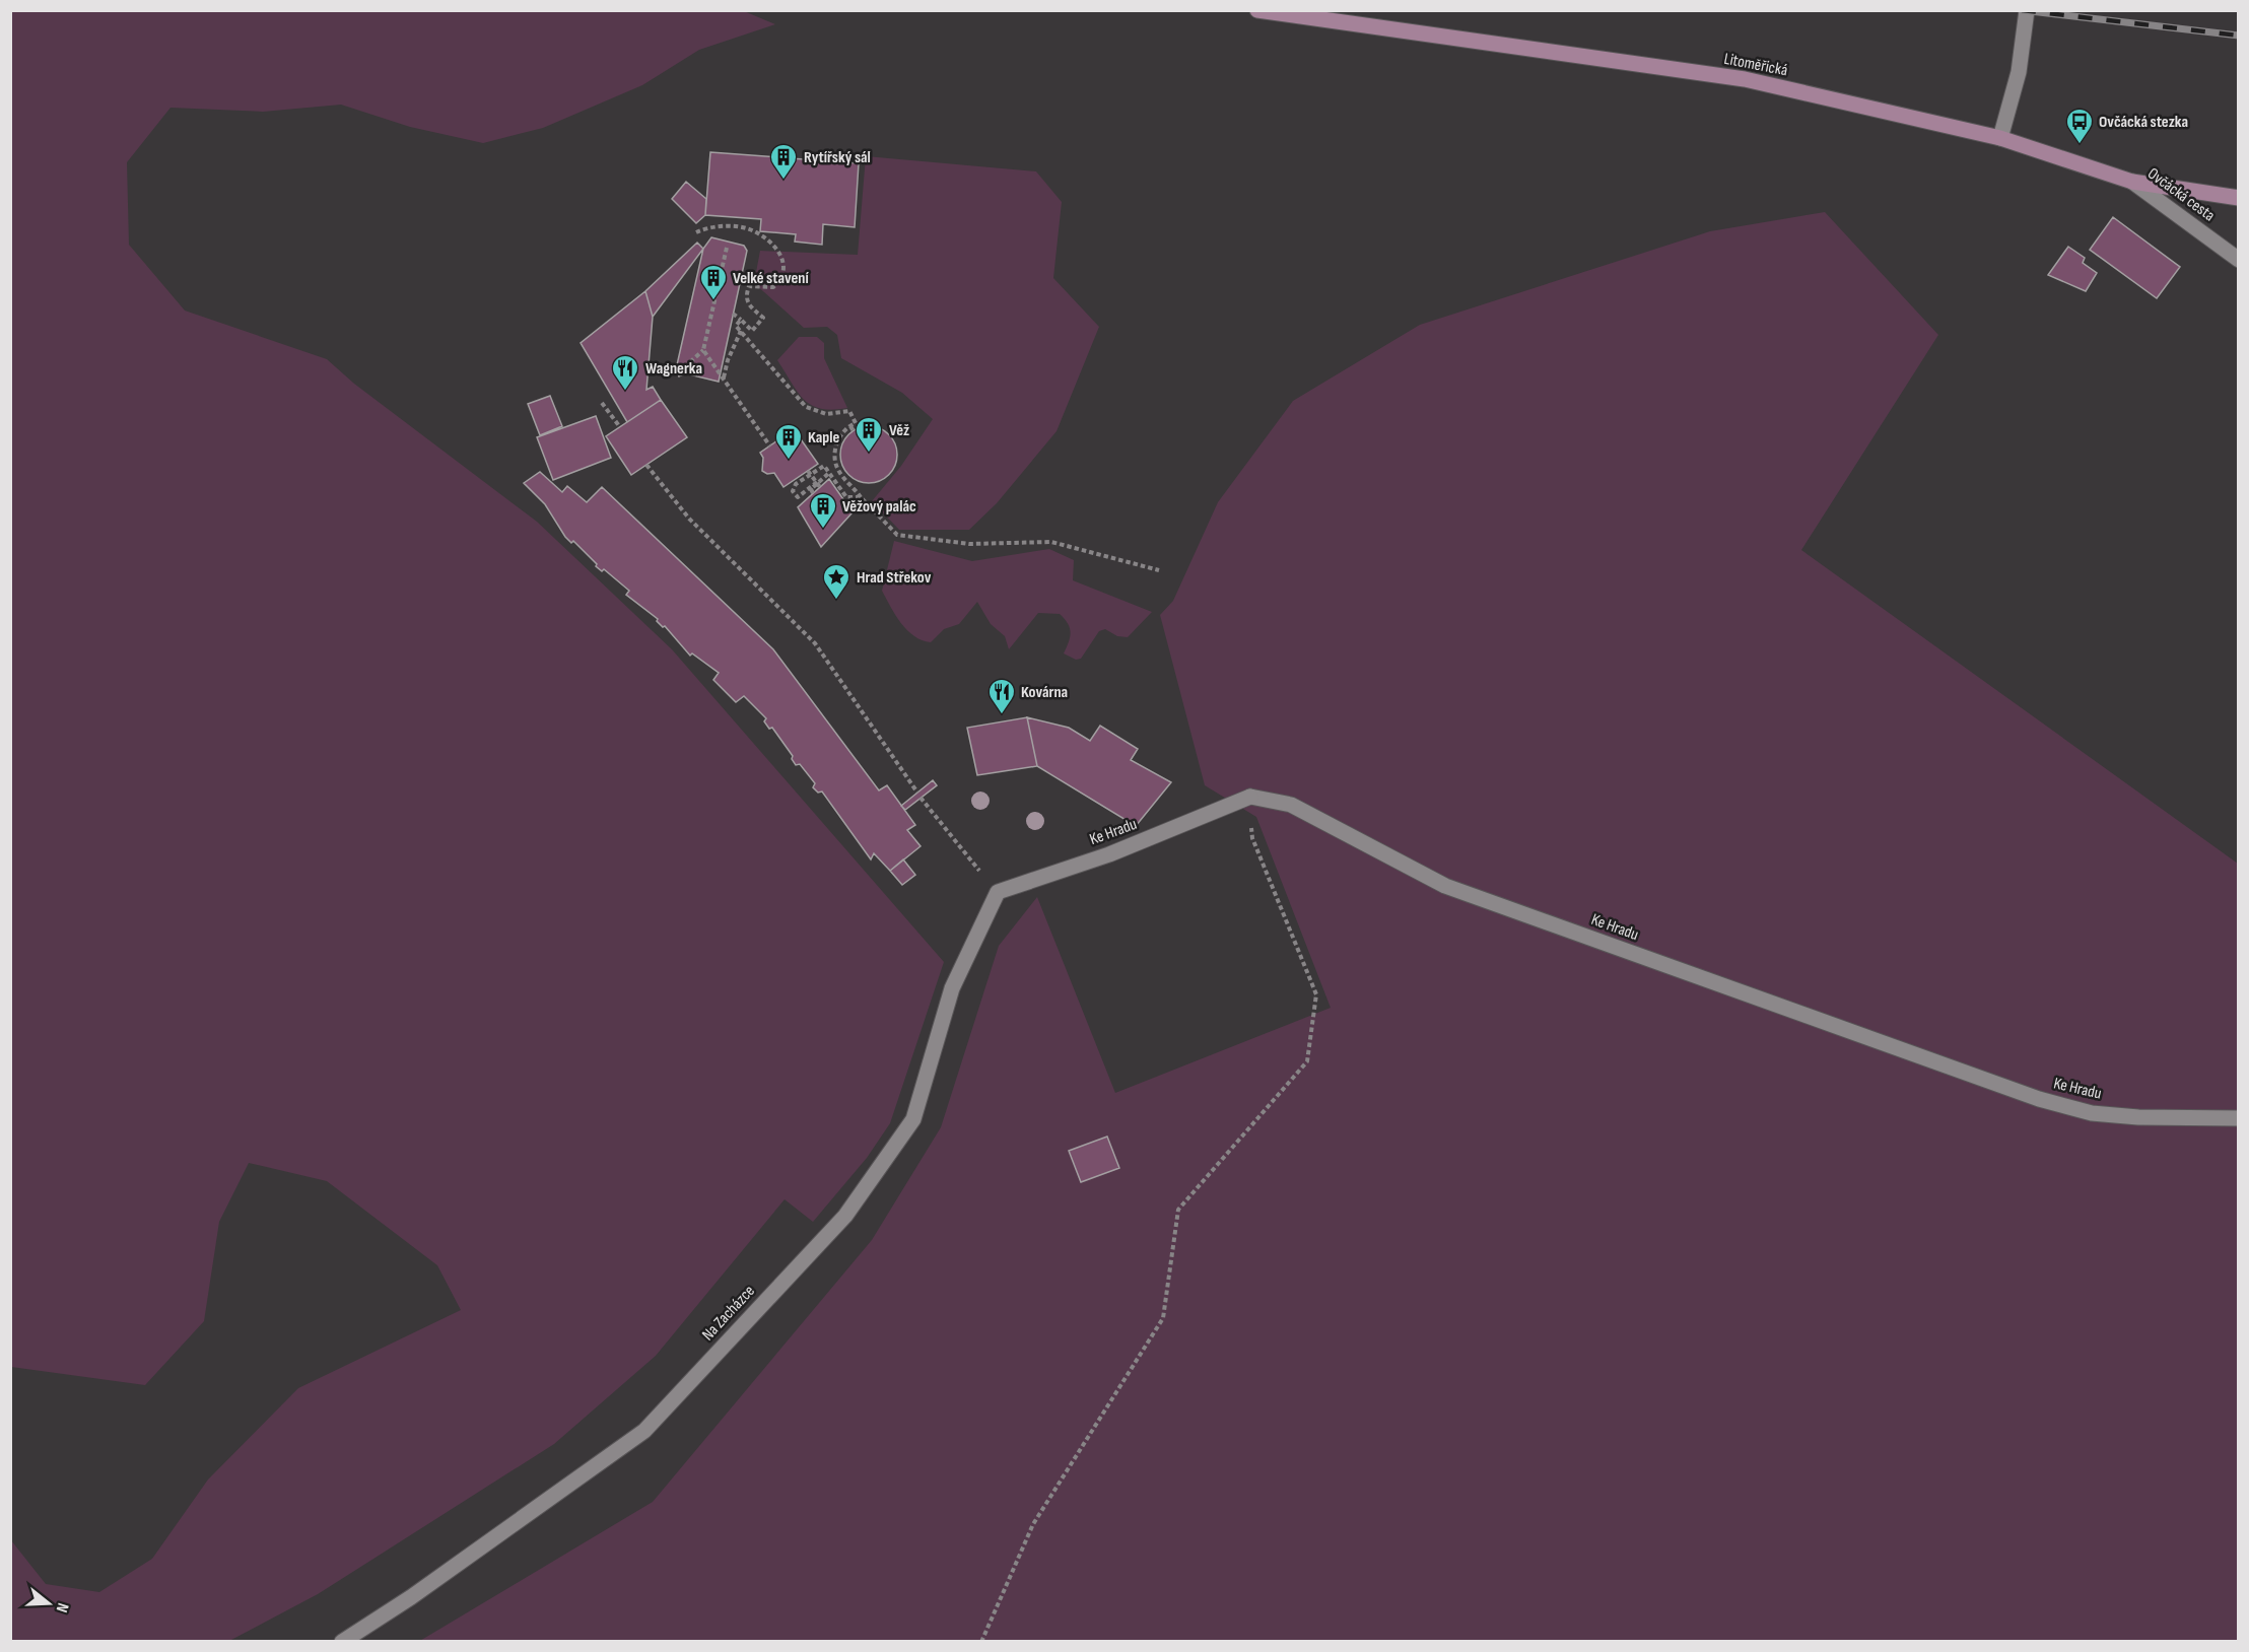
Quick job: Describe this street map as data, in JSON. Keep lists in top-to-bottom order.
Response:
{
  "streets": {
    "main road": ["Litoměřická"],
    "street": ["Ovčácká cesta", "Ke Hradu", "Na Zacházce"]
  },
  "crossings": [
    ["Litoměřická", "Ovčácká cesta"],
    ["Ke Hradu", "Na Zacházce"]
  ],
  "places": {
    "bus stop": ["Ovčácká stezka"],
    "building": [
      "Rytířský sál",
      "Velké stavení",
      "Věž",
      "Kaple",
      "Věžový palác"
    ],
    "restaurant": ["Wagnerka", "Kovárna"],
    "place": ["Hrad Střekov"]
  },
  "north": "right"
}
